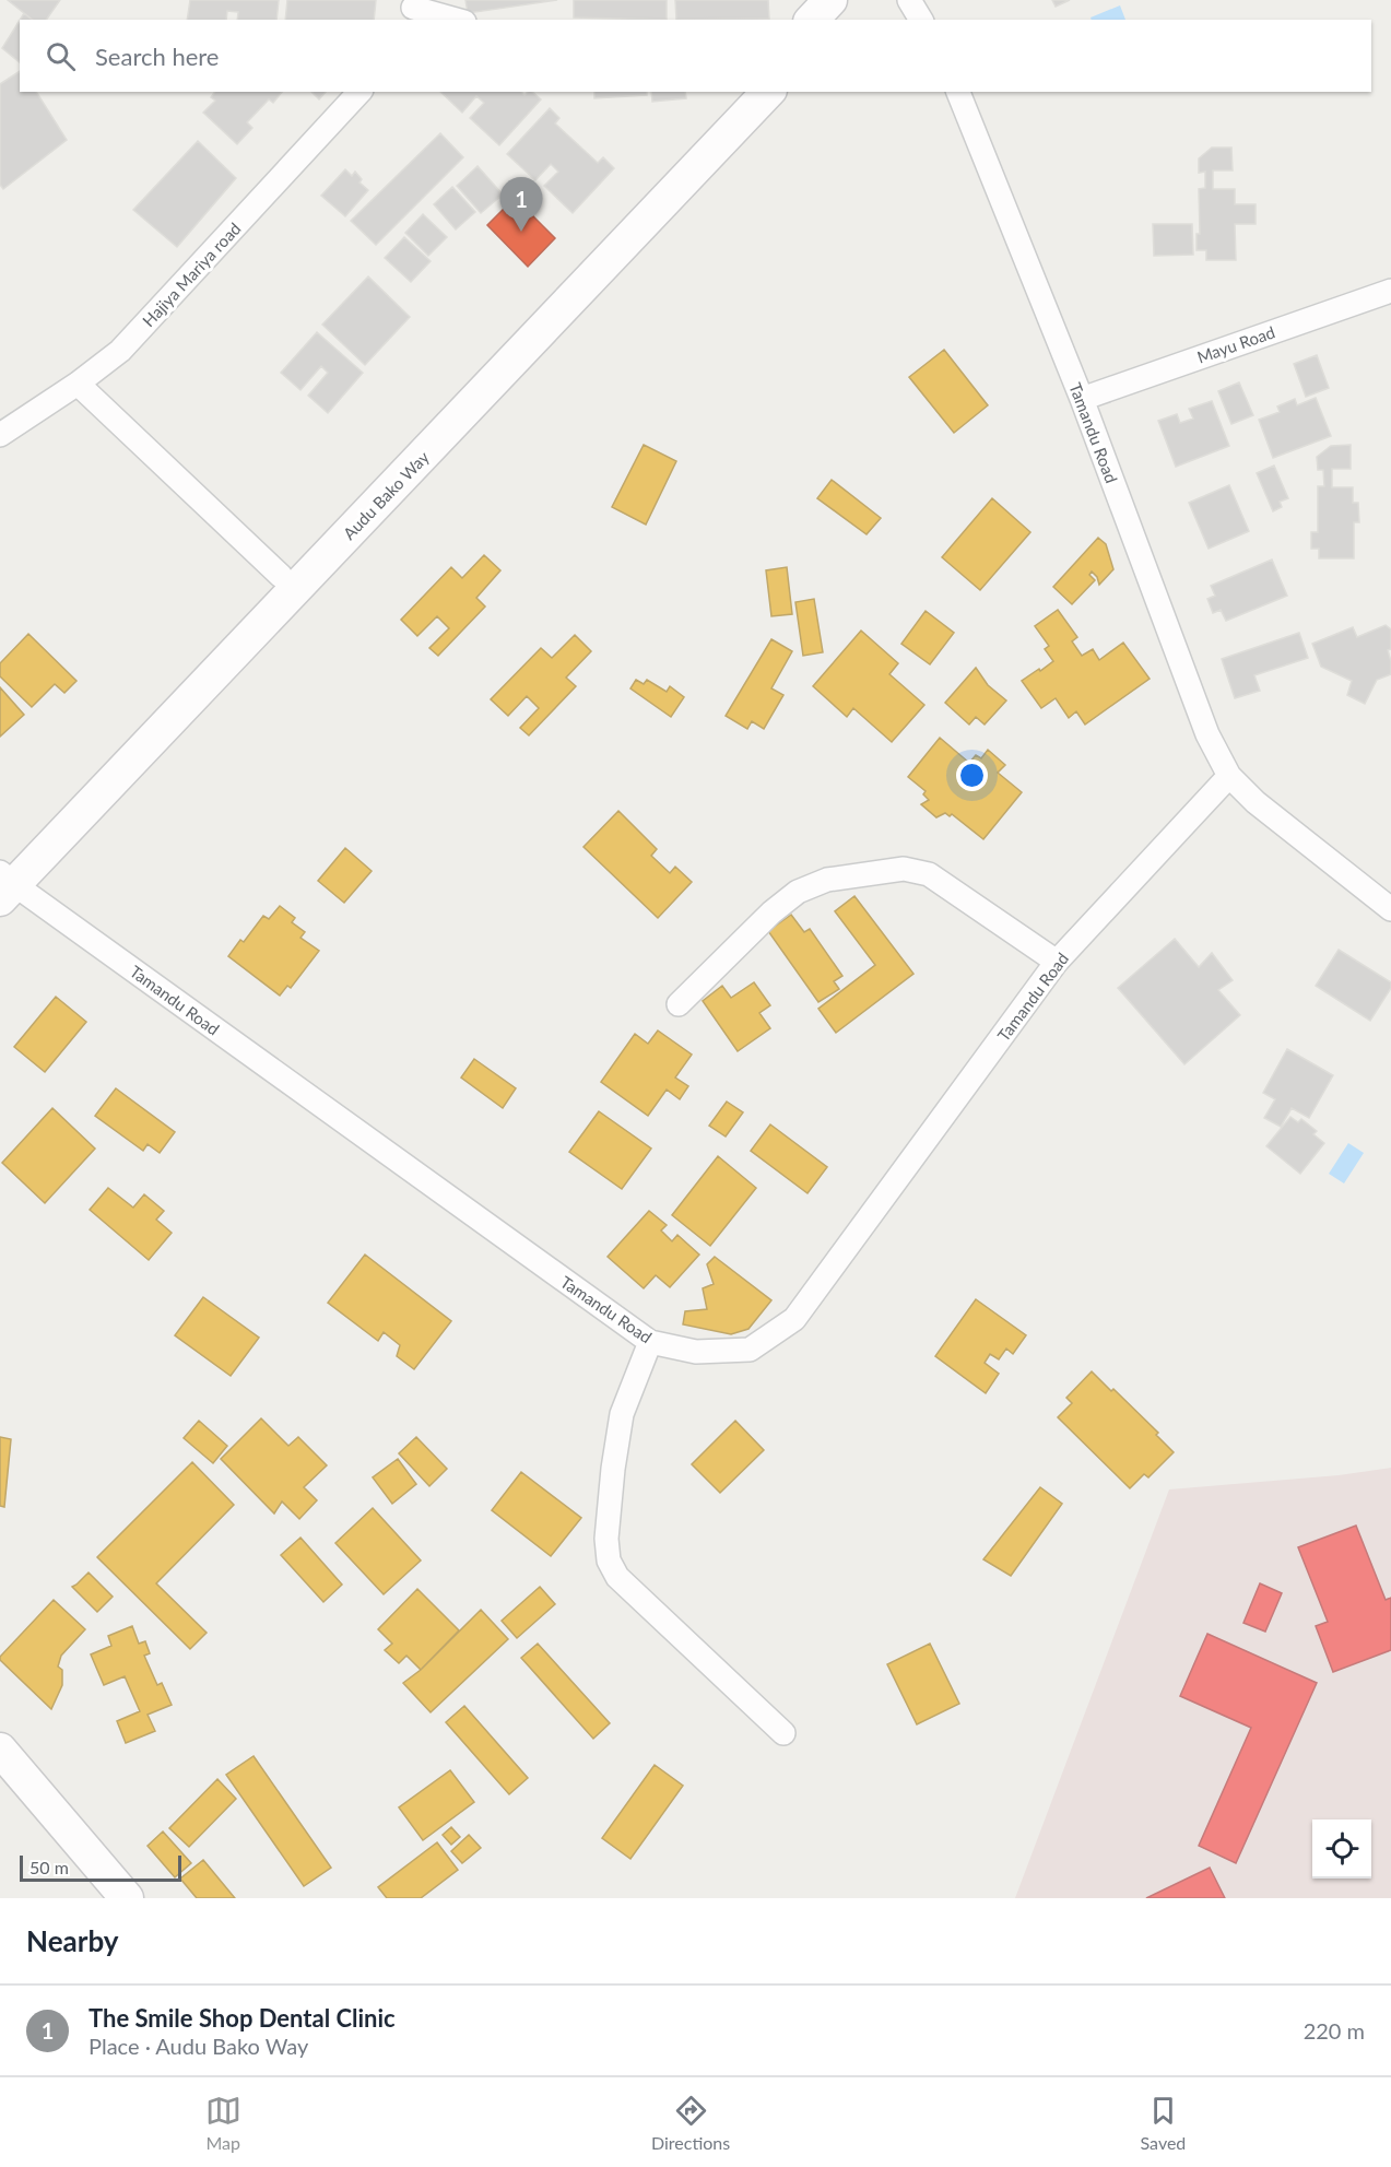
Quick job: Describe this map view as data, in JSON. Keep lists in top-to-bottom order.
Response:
{
  "streets": {
    "main road": ["Audu Bako Way"],
    "street": ["Hajiya Mariya road", "Mayu Road", "Tamandu Road"]
  },
  "crossings": [
    ["Mayu Road", "Tamandu Road"],
    ["Tamandu Road", "Audu Bako Way"]
  ],
  "scale_bar": "50 m",
  "page": {
    "search": "Search here",
    "pins": "1",
    "scale": "50 m",
    "heading": "Nearby",
    "list": [
      {
        "mark": "1",
        "name": "The Smile Shop Dental Clinic",
        "note": "Place · Audu Bako Way",
        "value": "220 m"
      }
    ],
    "nav": ["Map", "Directions", "Saved"]
  }
}
